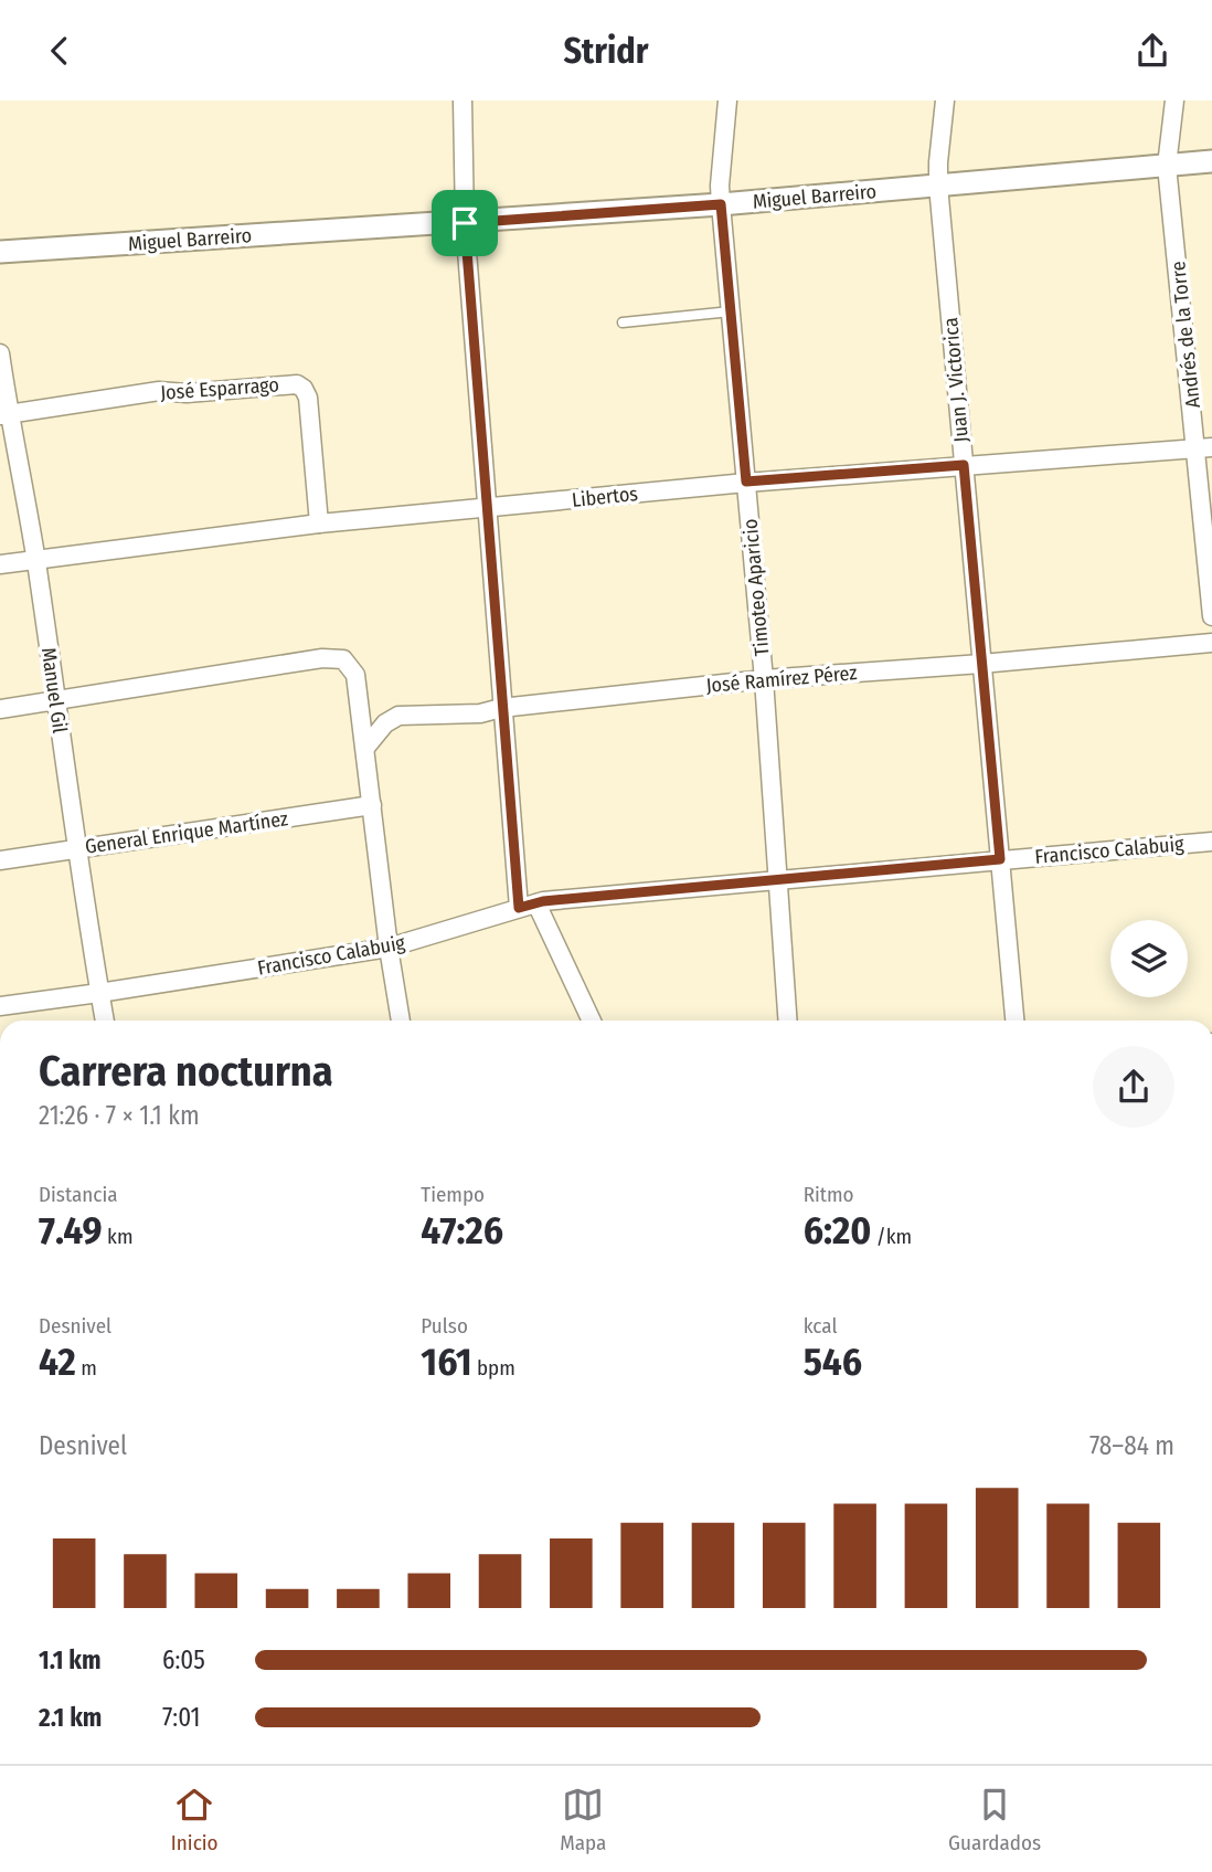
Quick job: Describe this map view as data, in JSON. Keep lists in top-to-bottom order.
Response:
{
  "streets": {
    "street": [
      "Miguel Barreiro",
      "Andrés de la Torre",
      "Juan J. Victorica",
      "José Esparrago",
      "Libertos",
      "Timoteo Aparicio",
      "José Ramírez Pérez",
      "Manuel Gil",
      "General Enrique Martínez",
      "Francisco Calabuig"
    ]
  },
  "crossings": [
    ["Miguel Barreiro", "Andrés de la Torre"],
    ["Miguel Barreiro", "Juan J. Victorica"],
    ["Miguel Barreiro", "Timoteo Aparicio"],
    ["Andrés de la Torre", "Libertos"],
    ["Juan J. Victorica", "Libertos"],
    ["Juan J. Victorica", "José Ramírez Pérez"],
    ["Juan J. Victorica", "Francisco Calabuig"],
    ["José Esparrago", "Libertos"],
    ["José Esparrago", "Manuel Gil"],
    ["Libertos", "Timoteo Aparicio"],
    ["Libertos", "Manuel Gil"],
    ["Timoteo Aparicio", "José Ramírez Pérez"],
    ["Timoteo Aparicio", "Francisco Calabuig"],
    ["Manuel Gil", "General Enrique Martínez"],
    ["Manuel Gil", "Francisco Calabuig"]
  ],
  "page": {
    "header": "Stridr",
    "heading": ["Carrera nocturna", "21:26 · 7 × 1.1 km"],
    "stats": [
      ["Distancia", "7.49 km"],
      ["Tiempo", "47:26"],
      ["Ritmo", "6:20 /km"],
      ["Desnivel", "42 m"],
      ["Pulso", "161 bpm"],
      ["kcal", "546"]
    ],
    "chart": ["Desnivel", "78–84 m"],
    "list": [
      {
        "name": "1.1 km",
        "note": "6:05"
      },
      {
        "name": "2.1 km",
        "note": "7:01"
      }
    ],
    "tabs": ["Inicio", "Mapa", "Guardados"]
  }
}
